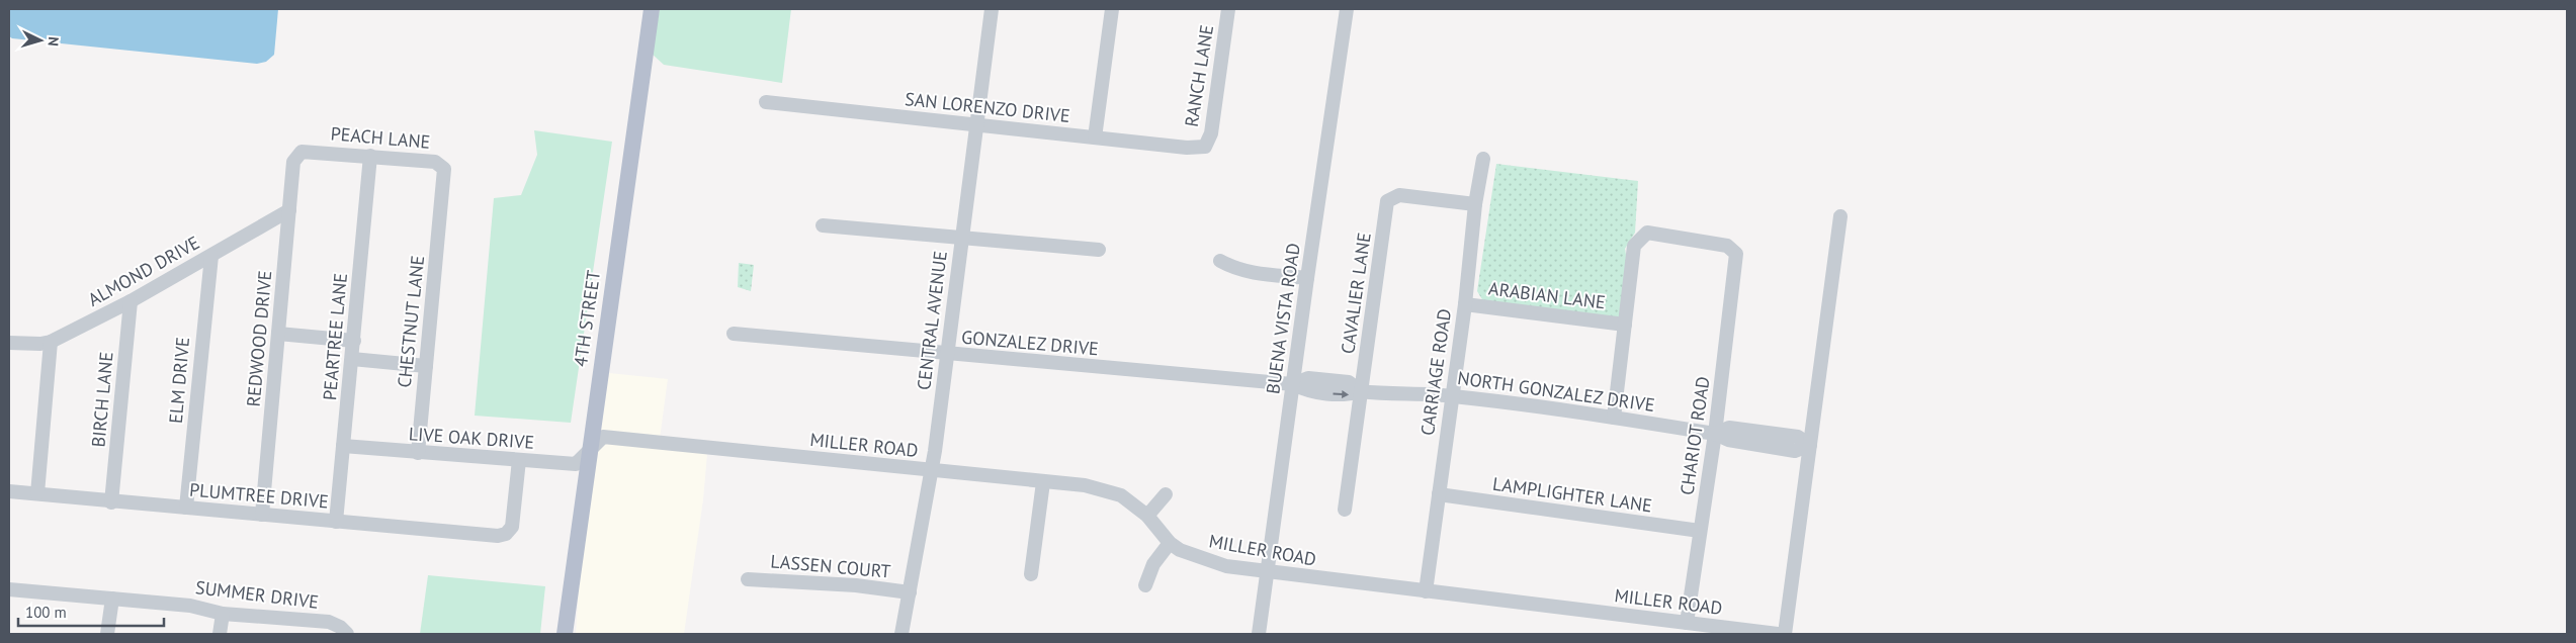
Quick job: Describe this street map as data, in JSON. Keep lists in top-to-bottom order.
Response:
{
  "streets": {
    "main road": ["4TH STREET"],
    "street": [
      "RANCH LANE",
      "SAN LORENZO DRIVE",
      "PEACH LANE",
      "ALMOND DRIVE",
      "CAVALIER LANE",
      "ARABIAN LANE",
      "BUENA VISTA ROAD",
      "CENTRAL AVENUE",
      "CHESTNUT LANE",
      "PEARTREE LANE",
      "REDWOOD DRIVE",
      "GONZALEZ DRIVE",
      "CARRIAGE ROAD",
      "ELM DRIVE",
      "NORTH GONZALEZ DRIVE",
      "BIRCH LANE",
      "CHARIOT ROAD",
      "LIVE OAK DRIVE",
      "MILLER ROAD",
      "LAMPLIGHTER LANE",
      "PLUMTREE DRIVE",
      "LASSEN COURT",
      "SUMMER DRIVE"
    ]
  },
  "crossings": [
    ["RANCH LANE", "SAN LORENZO DRIVE"],
    ["SAN LORENZO DRIVE", "CENTRAL AVENUE"],
    ["PEACH LANE", "CHESTNUT LANE"],
    ["PEACH LANE", "PEARTREE LANE"],
    ["PEACH LANE", "REDWOOD DRIVE"],
    ["ALMOND DRIVE", "REDWOOD DRIVE"],
    ["ALMOND DRIVE", "ELM DRIVE"],
    ["ALMOND DRIVE", "BIRCH LANE"],
    ["CAVALIER LANE", "CARRIAGE ROAD"],
    ["CAVALIER LANE", "NORTH GONZALEZ DRIVE"],
    ["ARABIAN LANE", "CARRIAGE ROAD"],
    ["ARABIAN LANE", "CHARIOT ROAD"],
    ["4TH STREET", "LIVE OAK DRIVE"],
    ["4TH STREET", "MILLER ROAD"],
    ["BUENA VISTA ROAD", "GONZALEZ DRIVE"],
    ["BUENA VISTA ROAD", "NORTH GONZALEZ DRIVE"],
    ["BUENA VISTA ROAD", "MILLER ROAD"],
    ["CENTRAL AVENUE", "GONZALEZ DRIVE"],
    ["CENTRAL AVENUE", "MILLER ROAD"],
    ["CENTRAL AVENUE", "LASSEN COURT"],
    ["CHESTNUT LANE", "LIVE OAK DRIVE"],
    ["PEARTREE LANE", "LIVE OAK DRIVE"],
    ["PEARTREE LANE", "PLUMTREE DRIVE"],
    ["REDWOOD DRIVE", "PLUMTREE DRIVE"],
    ["GONZALEZ DRIVE", "NORTH GONZALEZ DRIVE"],
    ["CARRIAGE ROAD", "NORTH GONZALEZ DRIVE"],
    ["CARRIAGE ROAD", "MILLER ROAD"],
    ["CARRIAGE ROAD", "LAMPLIGHTER LANE"],
    ["ELM DRIVE", "PLUMTREE DRIVE"],
    ["NORTH GONZALEZ DRIVE", "CHARIOT ROAD"],
    ["BIRCH LANE", "PLUMTREE DRIVE"],
    ["CHARIOT ROAD", "MILLER ROAD"],
    ["CHARIOT ROAD", "LAMPLIGHTER LANE"],
    ["LIVE OAK DRIVE", "MILLER ROAD"],
    ["LIVE OAK DRIVE", "PLUMTREE DRIVE"]
  ],
  "scale_bar": "100 m",
  "north": "right"
}
